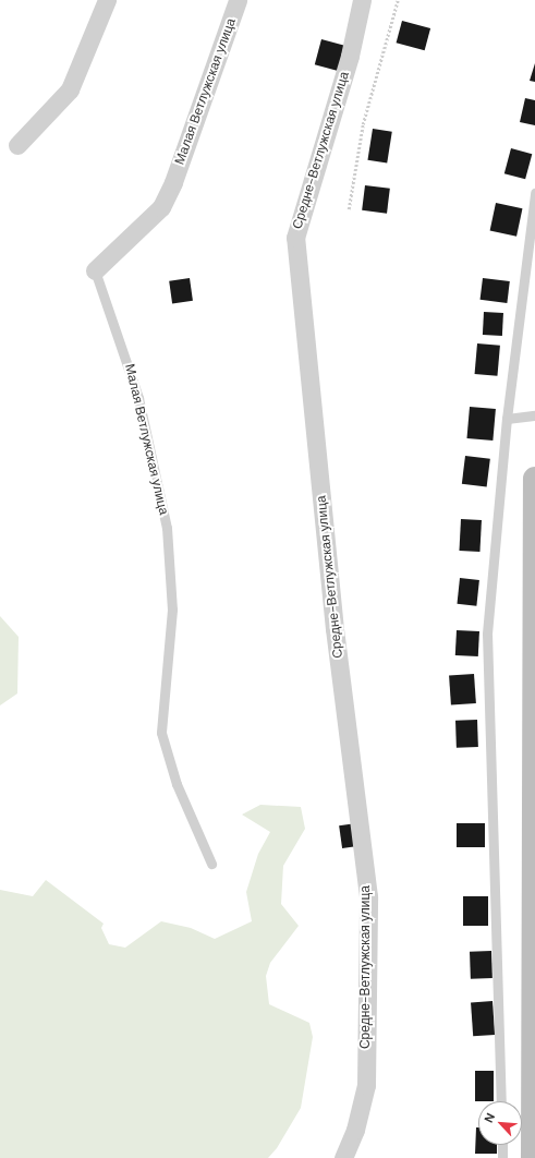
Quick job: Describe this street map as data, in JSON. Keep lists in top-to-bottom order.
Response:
{
  "streets": {
    "street": ["Малая Ветлужская улица", "Средне-Ветлужская улица"]
  },
  "north": "top left"
}
